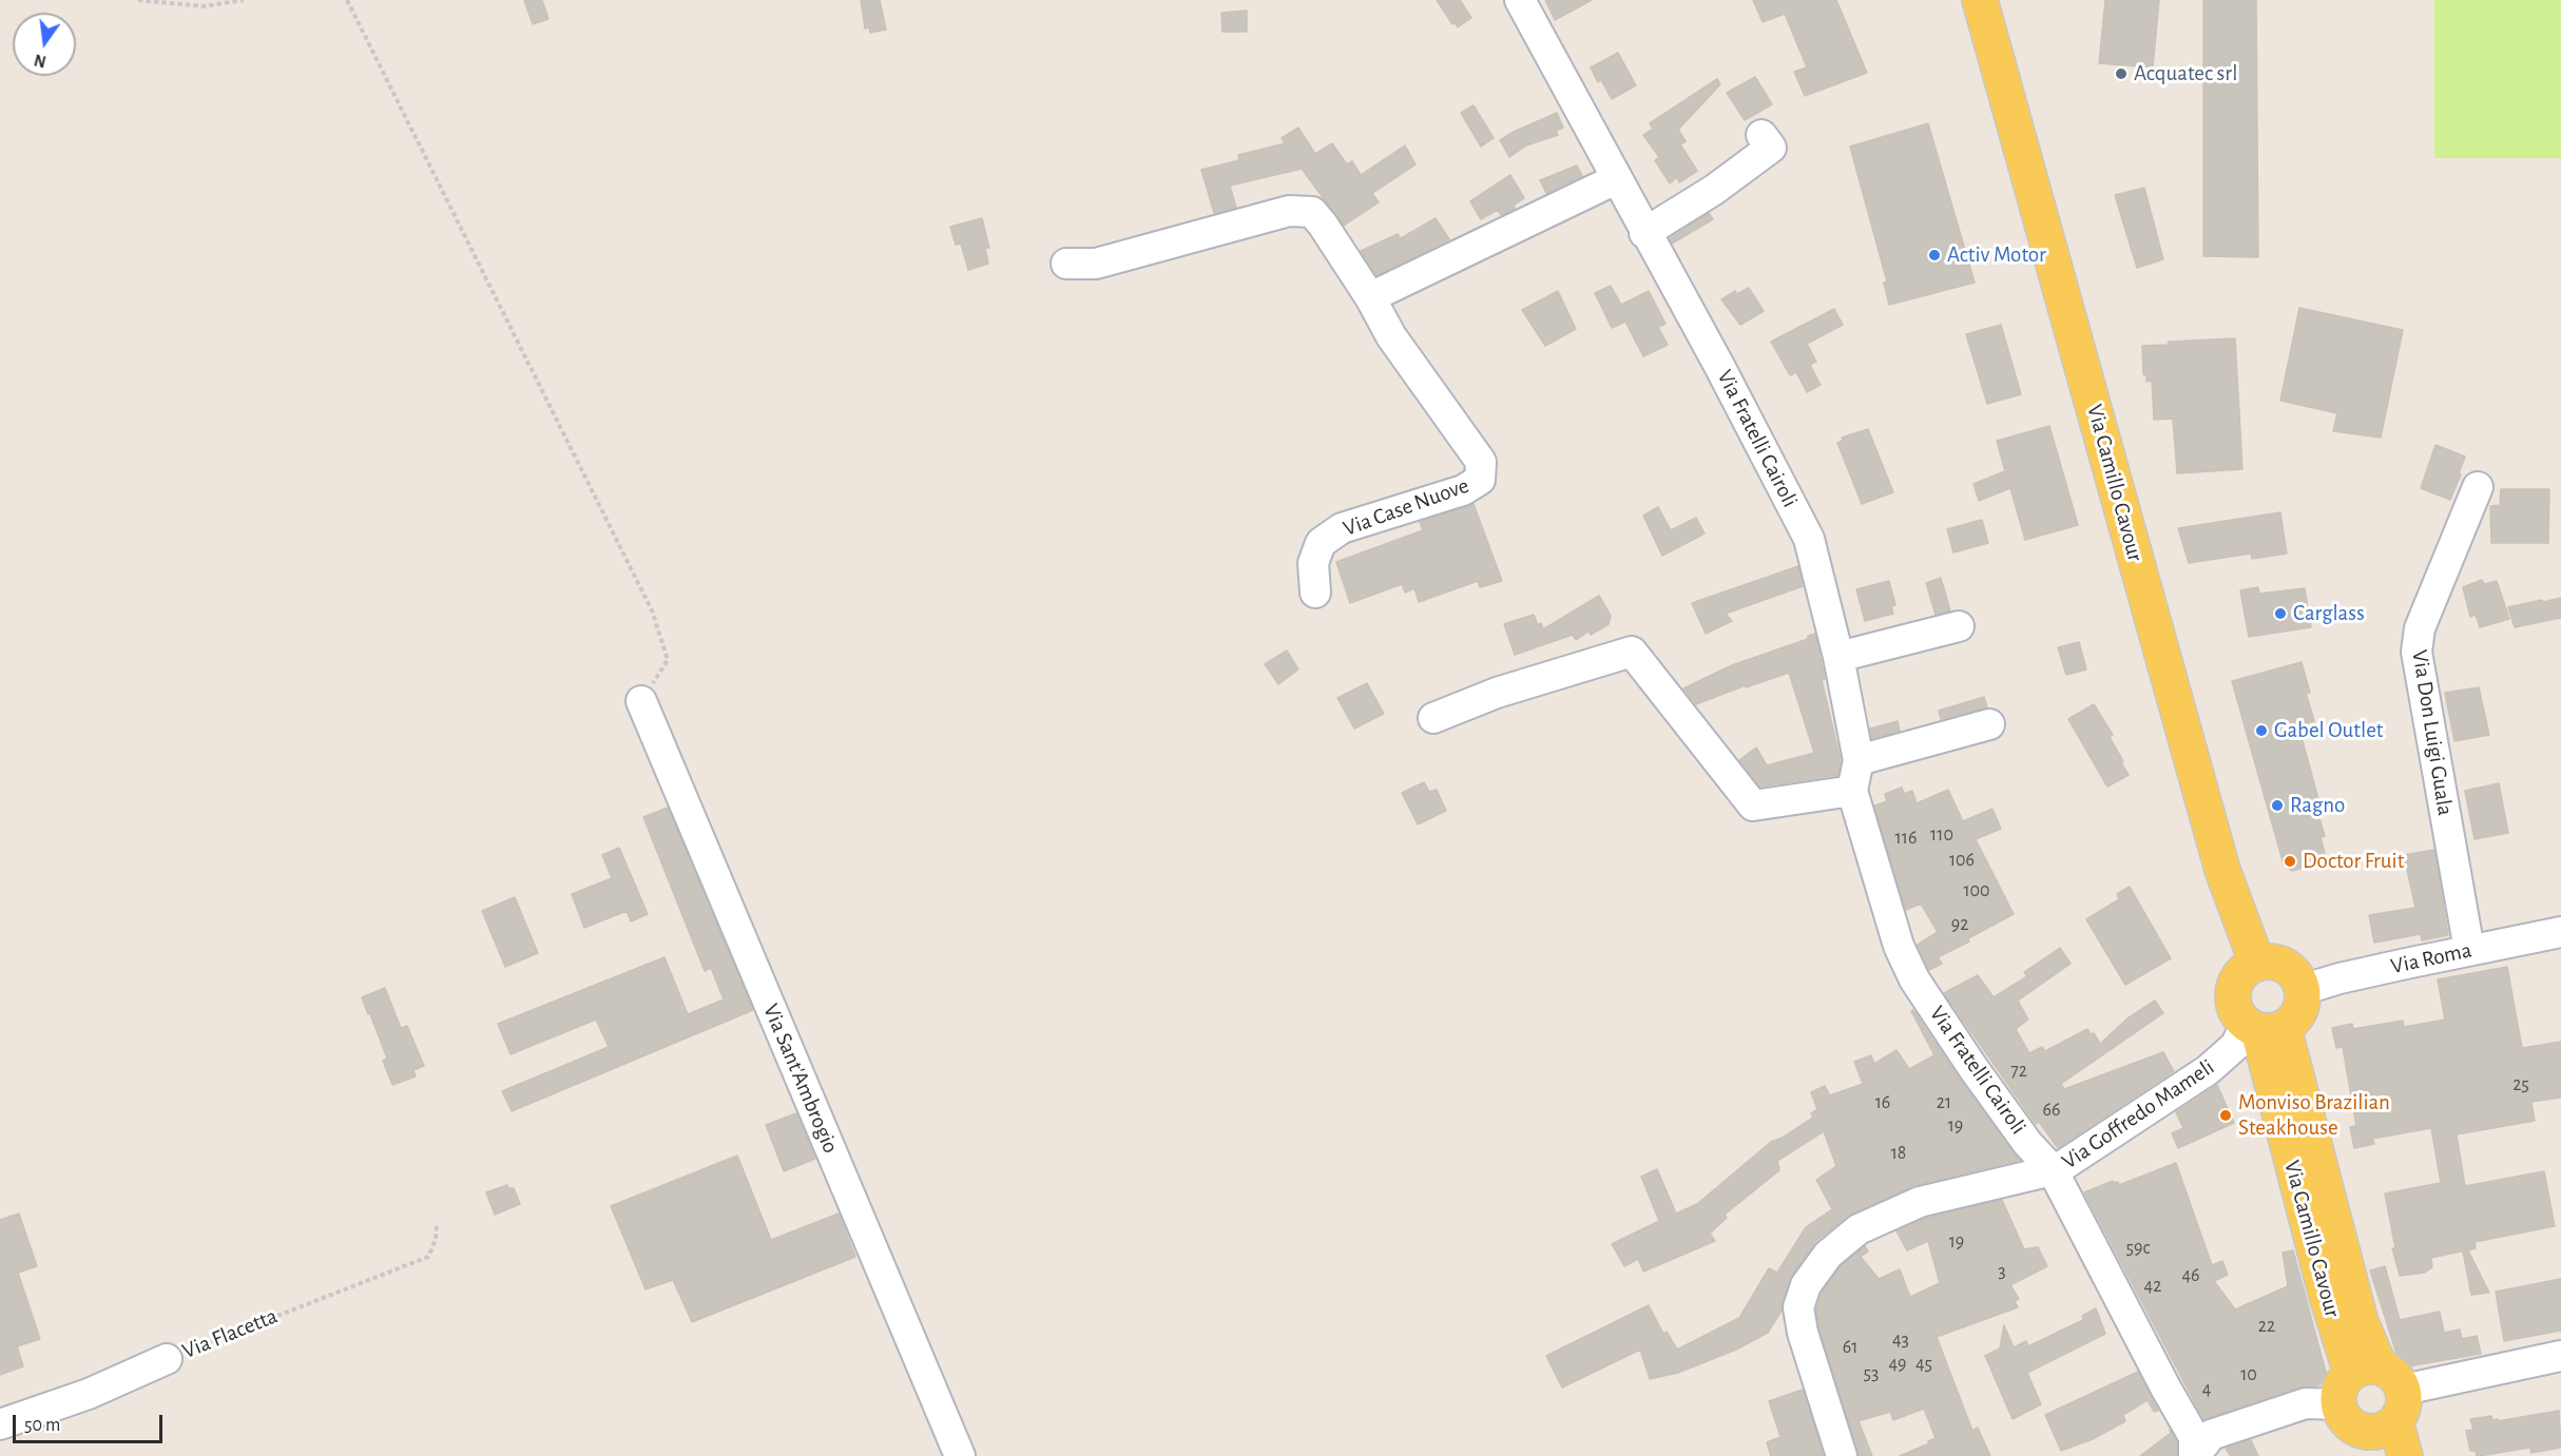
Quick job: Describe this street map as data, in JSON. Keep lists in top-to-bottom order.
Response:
{
  "streets": {
    "main road": ["Via Camillo Cavour"],
    "street": [
      "Via Fratelli Cairoli",
      "Via Case Nuove",
      "Via Don Luigi Guala",
      "Via Roma",
      "Via Sant'Ambrogio",
      "Via Goffredo Mameli",
      "Via Flacetta"
    ]
  },
  "crossings": [
    ["Via Fratelli Cairoli", "Via Goffredo Mameli"],
    ["Via Camillo Cavour", "Via Roma"],
    ["Via Camillo Cavour", "Via Goffredo Mameli"],
    ["Via Don Luigi Guala", "Via Roma"],
    ["Via Roma", "Via Goffredo Mameli"]
  ],
  "places": [
    "Acquatec srl",
    "Activ Motor",
    "Carglass",
    "Gabel Outlet",
    "Ragno",
    "Doctor Fruit",
    "Monviso Brazilian Steakhouse"
  ],
  "house_numbers": [
    "110",
    "116",
    "106",
    "100",
    "92",
    "72",
    "25",
    "16",
    "21",
    "66",
    "19",
    "18",
    "19",
    "59c",
    "3",
    "46",
    "42",
    "22",
    "43",
    "61",
    "49",
    "45",
    "53",
    "10",
    "4"
  ],
  "scale_bar": "50 m",
  "north": "bottom"
}
